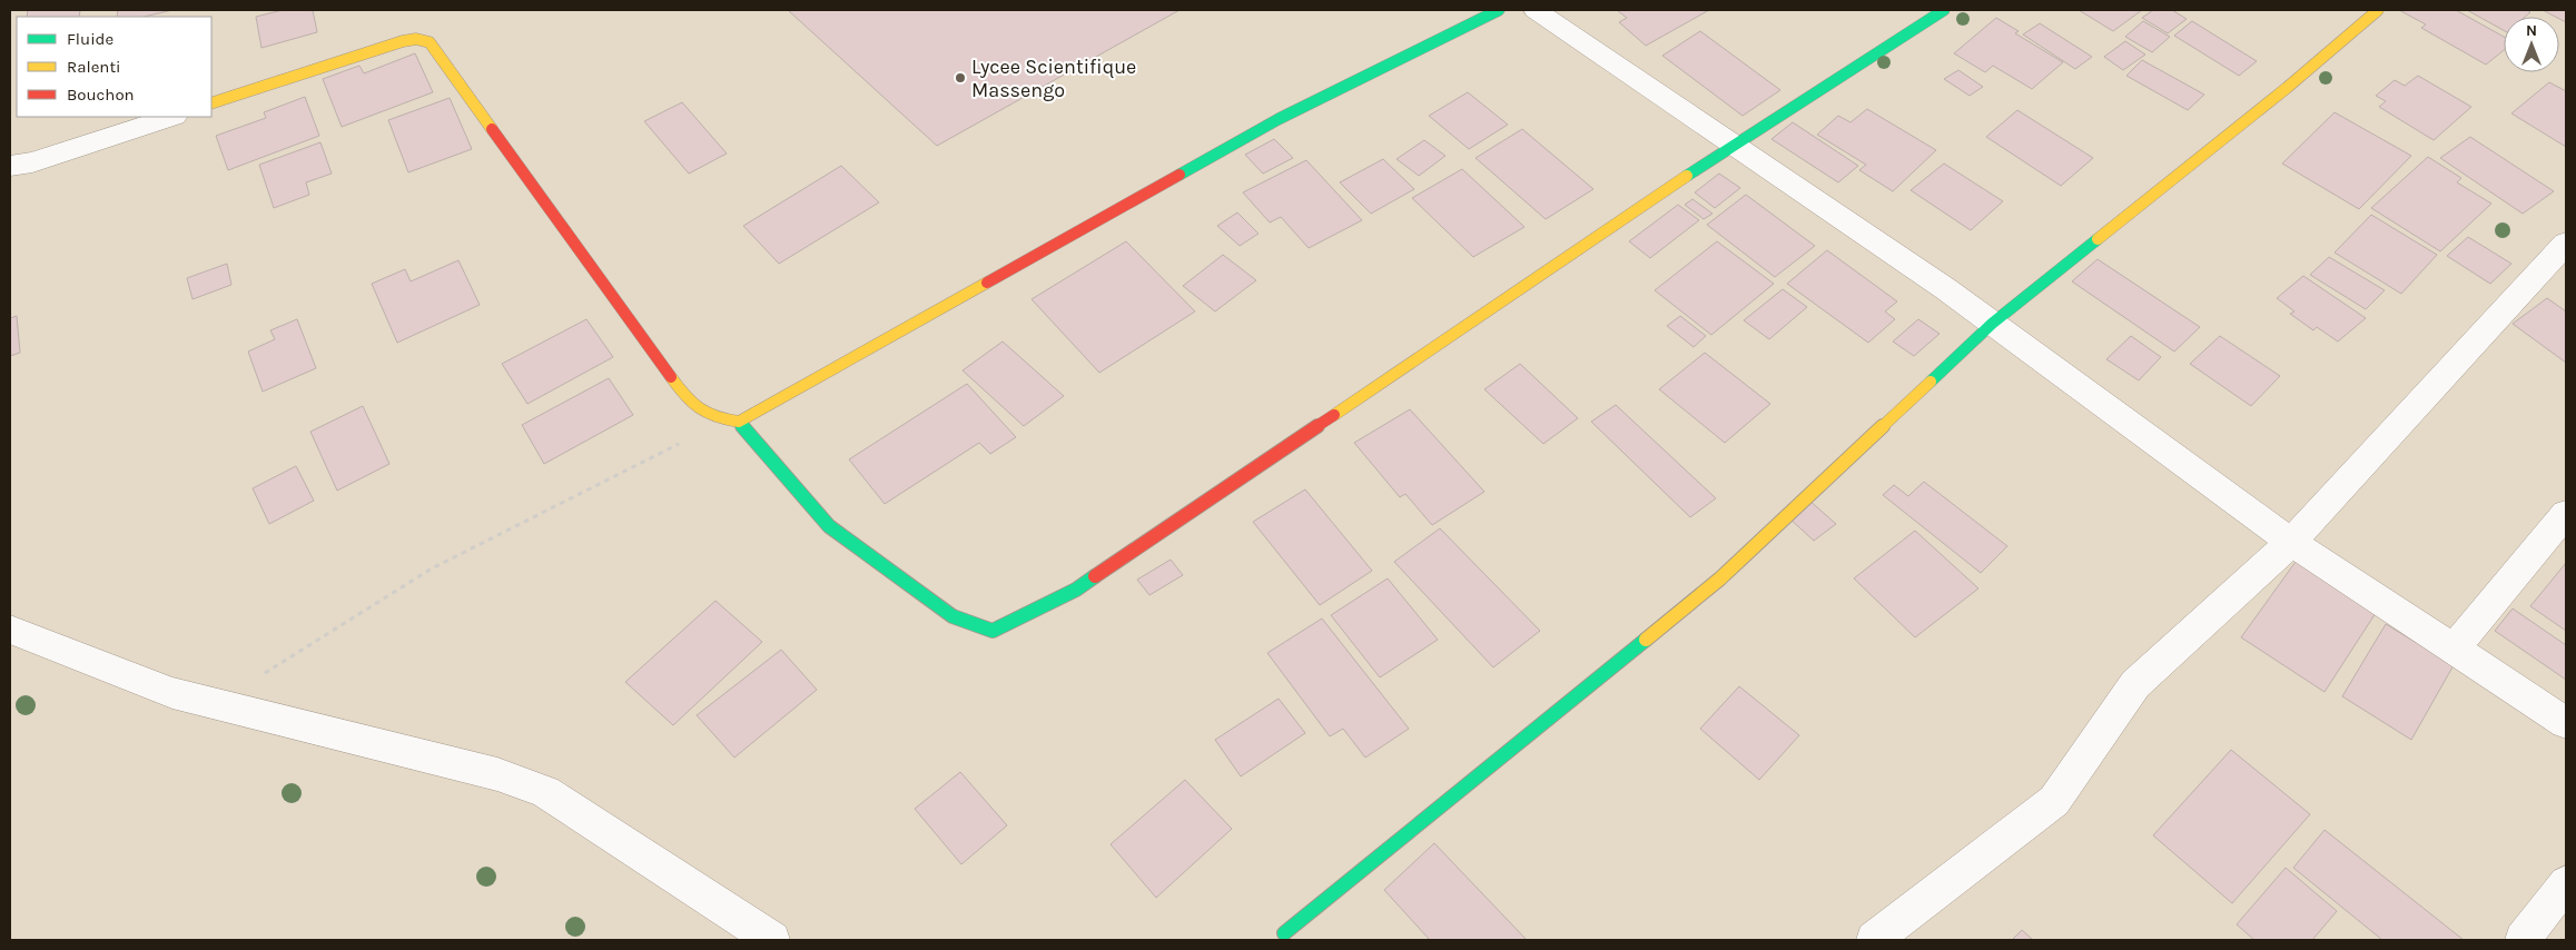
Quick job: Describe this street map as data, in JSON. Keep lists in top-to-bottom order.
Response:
{
  "places": ["Lycee Scientifique Massengo"],
  "legend": ["Fluide", "Ralenti", "Bouchon"],
  "north": "top"
}
